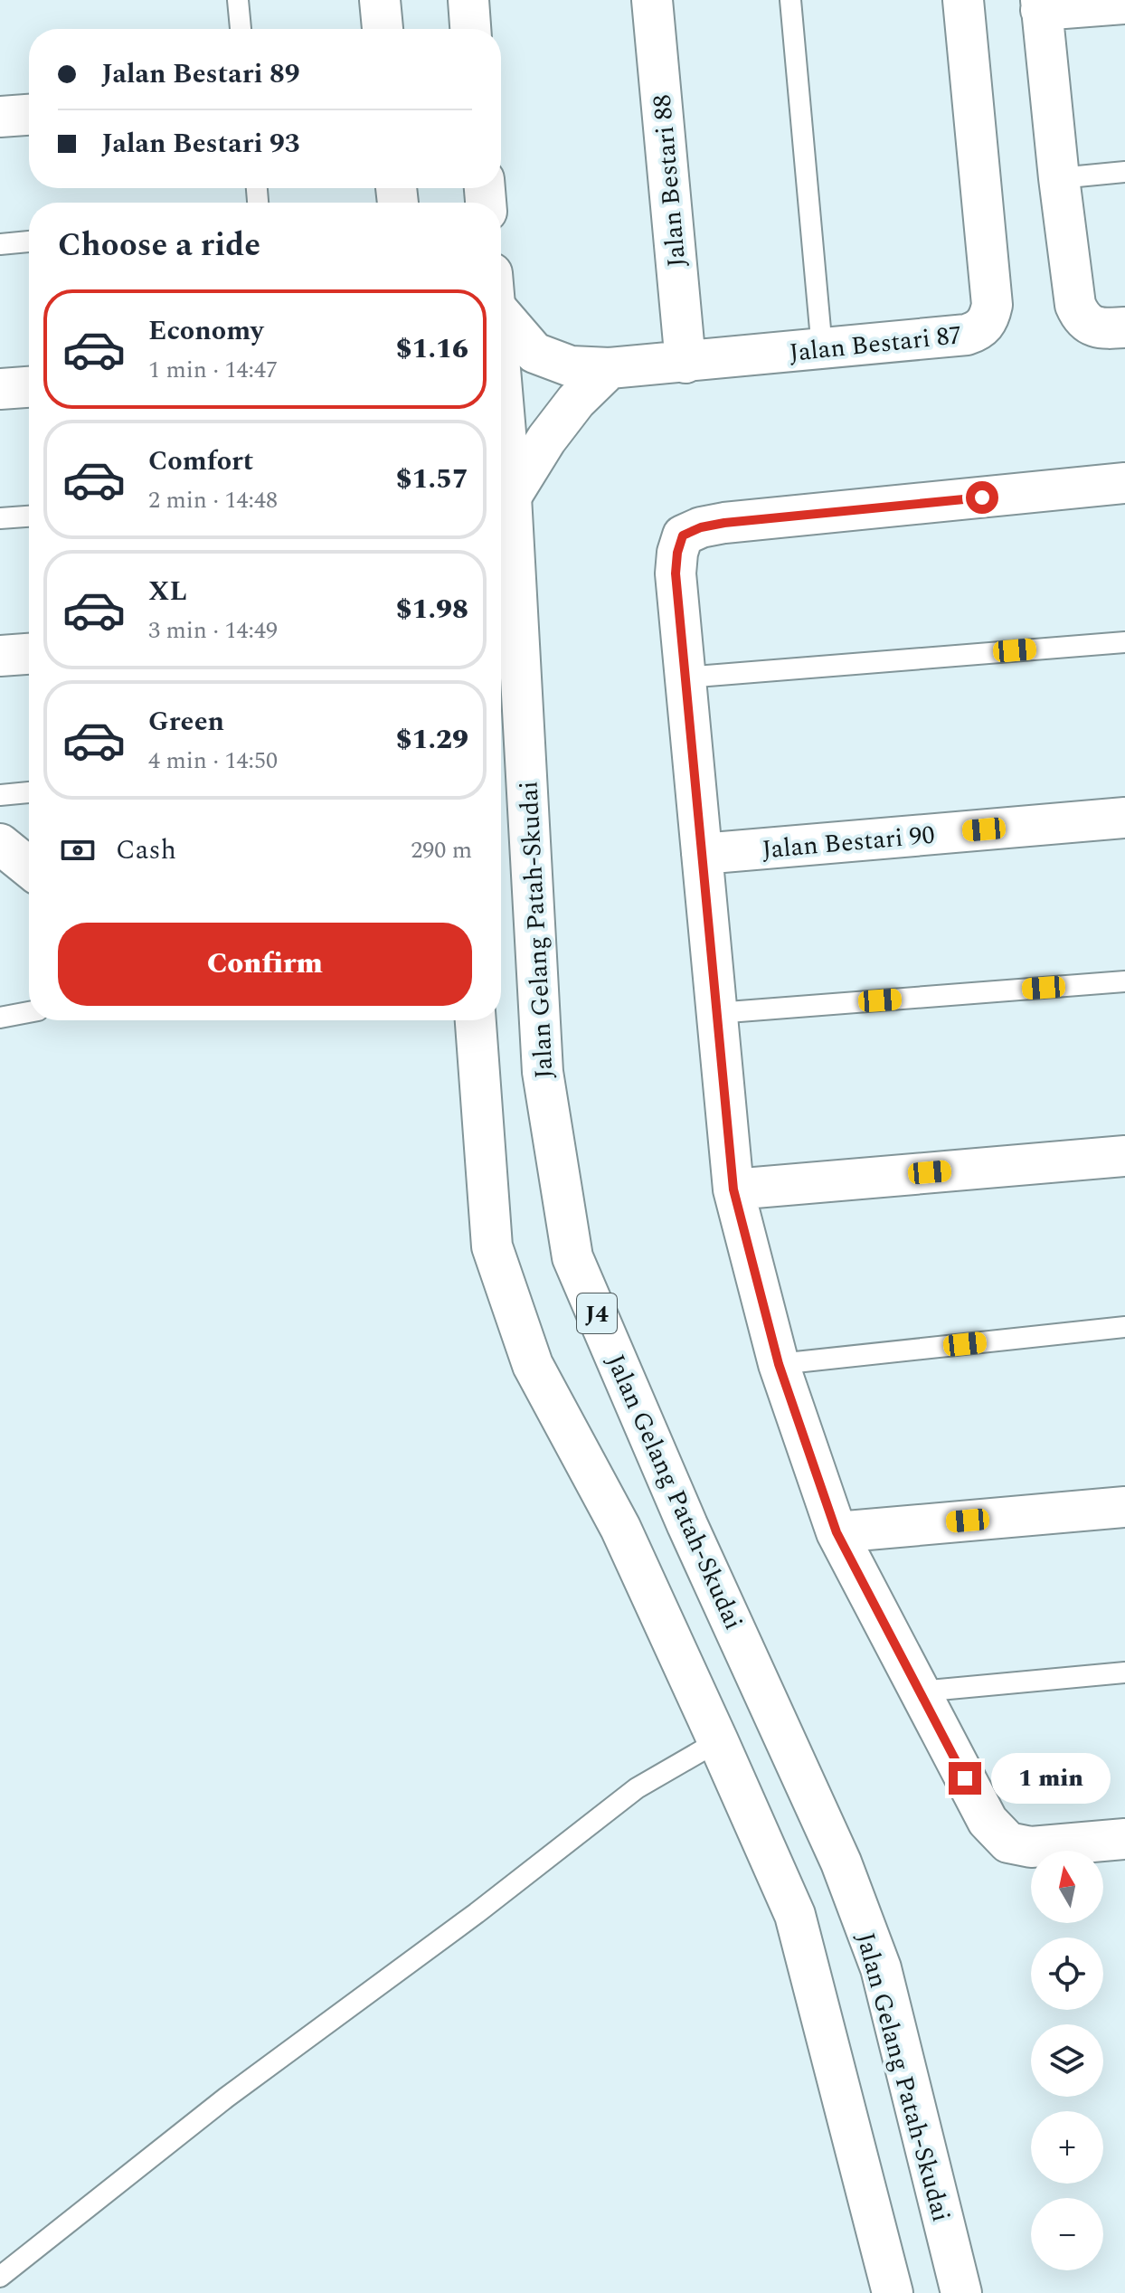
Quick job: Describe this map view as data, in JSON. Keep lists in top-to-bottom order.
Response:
{
  "streets": {
    "street": [
      "Jalan Bestari 88",
      "Jalan Bestari 87",
      "Jalan Bestari 90",
      "Jalan Gelang Patah-Skudai",
      "J4"
    ]
  },
  "crossings": [
    ["Jalan Bestari 88", "Jalan Bestari 87"]
  ],
  "north": "top",
  "page": {
    "banner": ["Jalan Bestari 89", "Jalan Bestari 93"],
    "heading": "Choose a ride",
    "list": [
      {
        "name": "Economy",
        "note": "1 min · 14:47",
        "value": "$1.16"
      },
      {
        "name": "Comfort",
        "note": "2 min · 14:48",
        "value": "$1.57"
      },
      {
        "name": "XL",
        "note": "3 min · 14:49",
        "value": "$1.98"
      },
      {
        "name": "Green",
        "note": "4 min · 14:50",
        "value": "$1.29"
      }
    ],
    "pay": ["Cash", "290 m"],
    "buttons": "Confirm",
    "bubble": "1 min",
    "map_buttons": ["+", "−"]
  }
}
